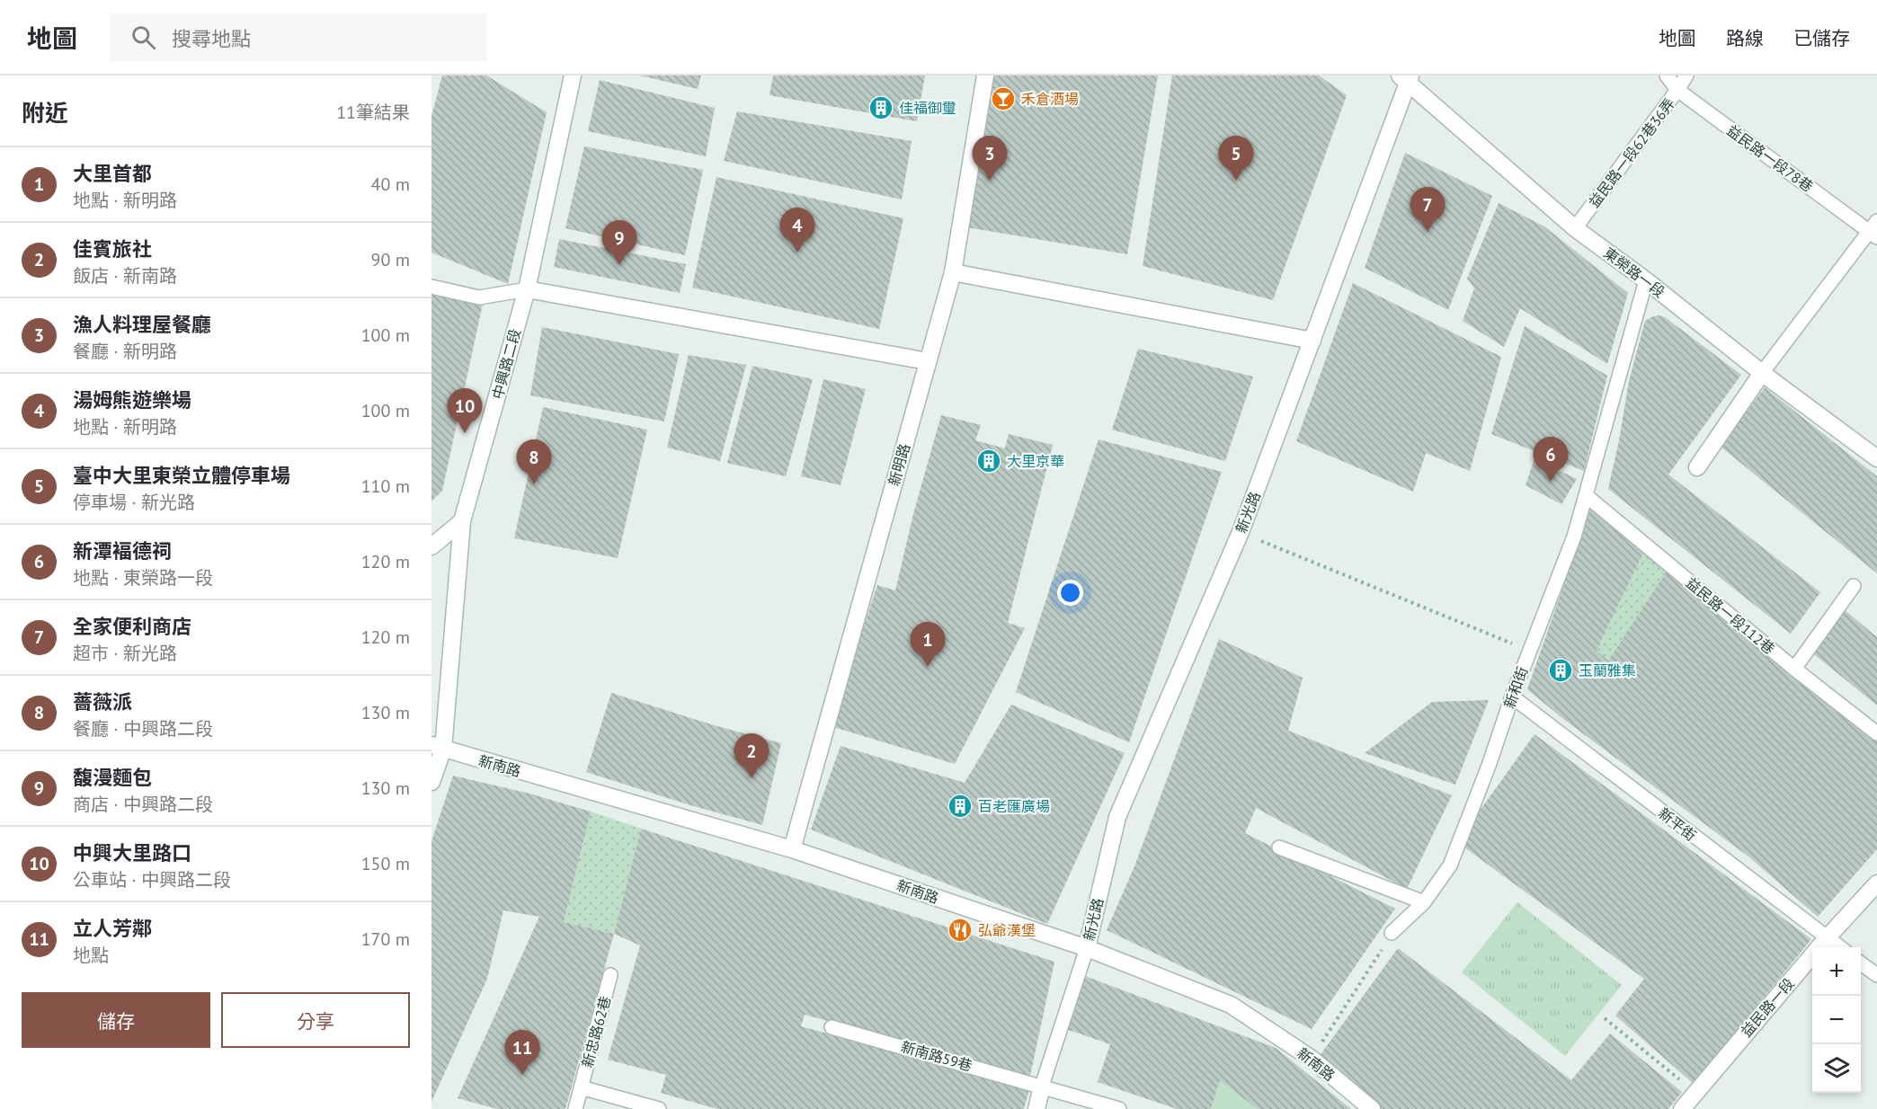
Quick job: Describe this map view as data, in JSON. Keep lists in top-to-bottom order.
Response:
{
  "streets": {
    "street": [
      "東榮路一段",
      "中興路二段",
      "新明路",
      "新光路",
      "新南路",
      "益民路一段"
    ],
    "lane": [
      "益民路一段62巷36弄",
      "益民路一段78巷",
      "益民路一段112巷",
      "新和街",
      "新平街",
      "新忠路62巷",
      "新南路59巷"
    ]
  },
  "crossings": [
    ["益民路一段62巷36弄", "益民路一段78巷"],
    ["益民路一段62巷36弄", "東榮路一段"],
    ["東榮路一段", "新光路"],
    ["東榮路一段", "新和街"],
    ["中興路二段", "新南路"],
    ["新明路", "新南路"],
    ["新光路", "新南路"],
    ["益民路一段112巷", "新和街"],
    ["新和街", "新平街"],
    ["新平街", "益民路一段"]
  ],
  "places": {
    "bar": ["禾倉酒場"],
    "building": [
      "佳福御璽",
      "大里京華",
      "玉蘭雅集",
      "百老匯廣場"
    ],
    "restaurant": ["弘爺漢堡"]
  },
  "page": {
    "header": "地圖",
    "search": "搜尋地點",
    "nav": ["地圖", "路線", "已儲存"],
    "heading": ["附近", "11筆結果"],
    "pins": [
      "3",
      "5",
      "7",
      "4",
      "9",
      "10",
      "6",
      "8",
      "1",
      "2",
      "11"
    ],
    "list": [
      {
        "mark": "1",
        "name": "大里首都",
        "note": "地點 · 新明路",
        "value": "40 m"
      },
      {
        "mark": "2",
        "name": "佳賓旅社",
        "note": "飯店 · 新南路",
        "value": "90 m"
      },
      {
        "mark": "3",
        "name": "漁人料理屋餐廳",
        "note": "餐廳 · 新明路",
        "value": "100 m"
      },
      {
        "mark": "4",
        "name": "湯姆熊遊樂場",
        "note": "地點 · 新明路",
        "value": "100 m"
      },
      {
        "mark": "5",
        "name": "臺中大里東榮立體停車場",
        "note": "停車場 · 新光路",
        "value": "110 m"
      },
      {
        "mark": "6",
        "name": "新潭褔德祠",
        "note": "地點 · 東榮路一段",
        "value": "120 m"
      },
      {
        "mark": "7",
        "name": "全家便利商店",
        "note": "超市 · 新光路",
        "value": "120 m"
      },
      {
        "mark": "8",
        "name": "薔薇派",
        "note": "餐廳 · 中興路二段",
        "value": "130 m"
      },
      {
        "mark": "9",
        "name": "馥漫麵包",
        "note": "商店 · 中興路二段",
        "value": "130 m"
      },
      {
        "mark": "10",
        "name": "中興大里路口",
        "note": "公車站 · 中興路二段",
        "value": "150 m"
      },
      {
        "mark": "11",
        "name": "立人芳鄰",
        "note": "地點",
        "value": "170 m"
      }
    ],
    "map_buttons": ["+", "−"],
    "buttons": ["儲存", "分享"]
  }
}
